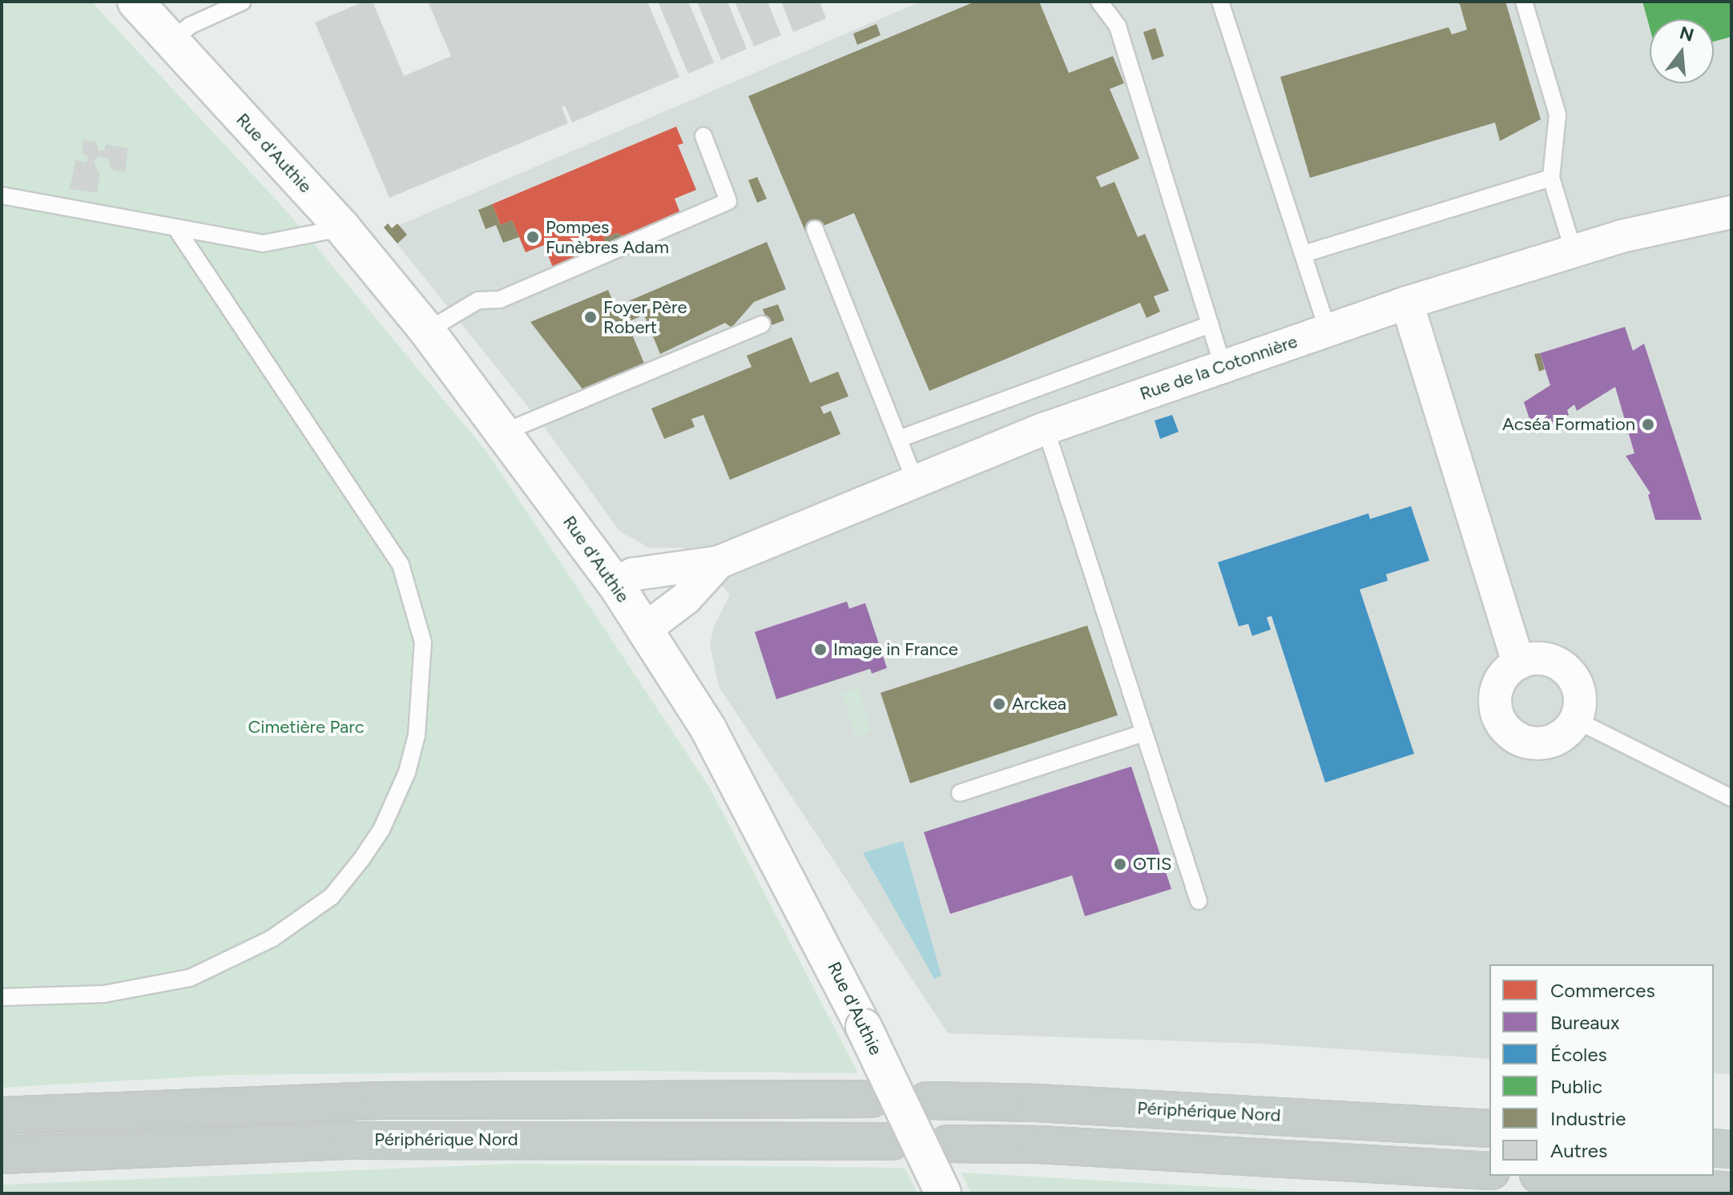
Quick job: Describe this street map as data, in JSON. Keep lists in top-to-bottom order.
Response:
{
  "streets": {
    "highway": ["Périphérique Nord"],
    "street": ["Rue d'Authie", "Rue de la Cotonnière"]
  },
  "crossings": [
    ["Rue d'Authie", "Rue de la Cotonnière"]
  ],
  "parks": ["Cimetière Parc"],
  "places": [
    "Pompes Funèbres Adam",
    "Foyer Père Robert",
    "Acséa Formation",
    "Image in France",
    "Arckea",
    "OTIS"
  ],
  "legend": [
    "Commerces",
    "Bureaux",
    "Écoles",
    "Public",
    "Industrie",
    "Autres"
  ],
  "north": "top"
}
